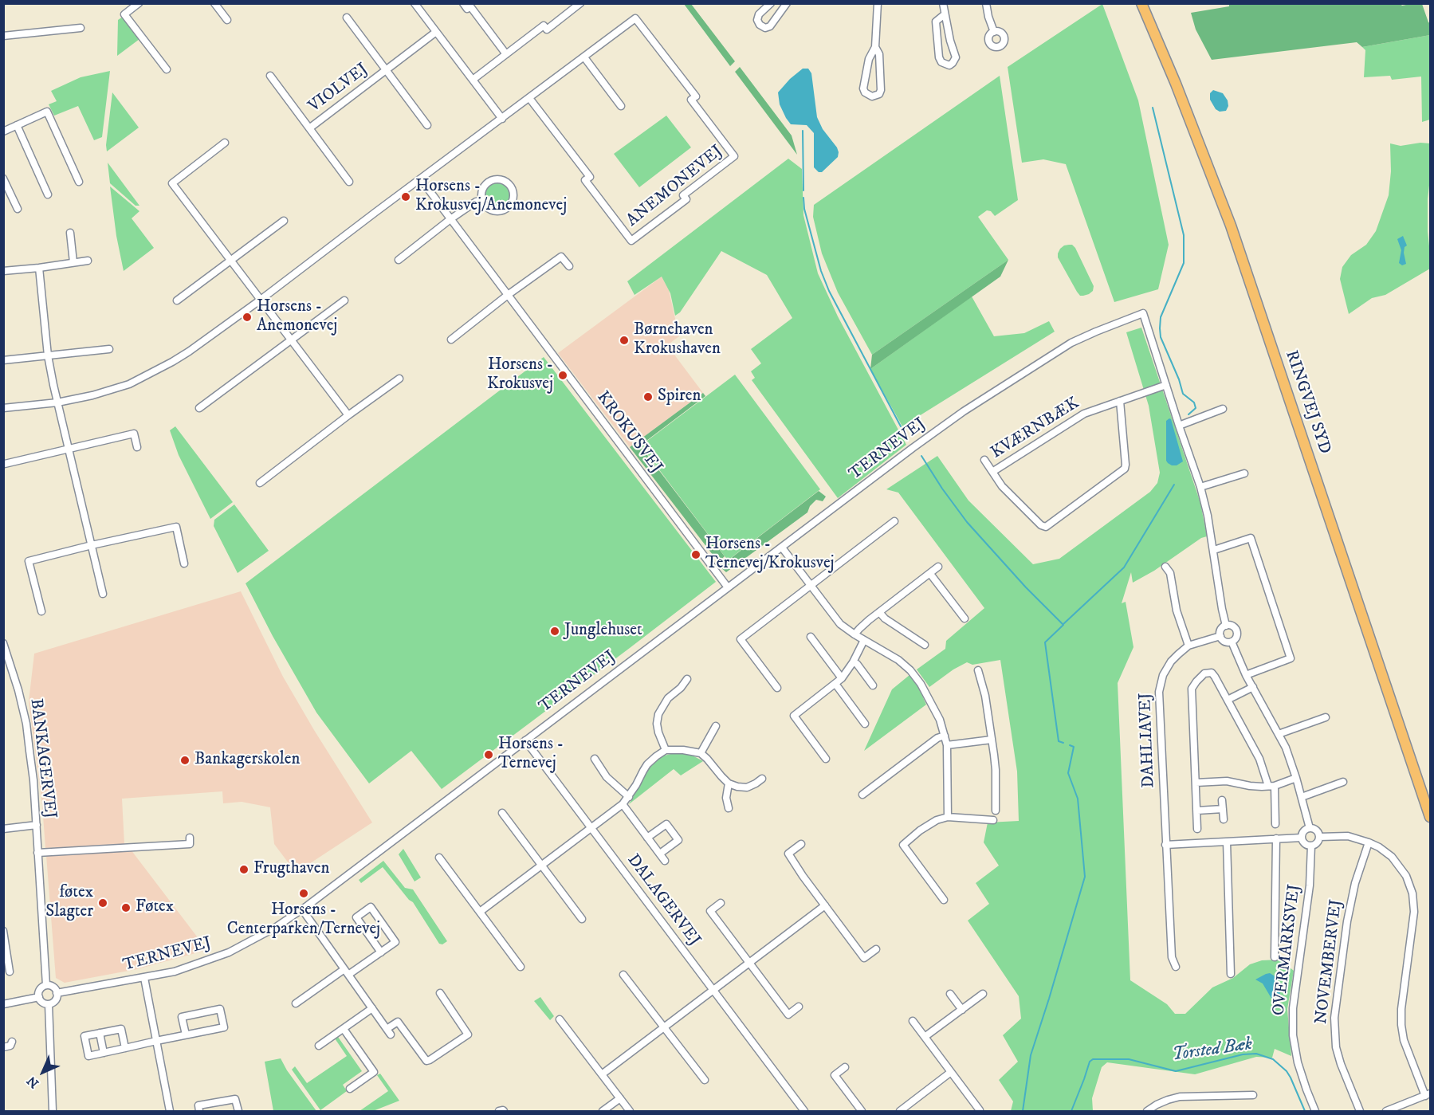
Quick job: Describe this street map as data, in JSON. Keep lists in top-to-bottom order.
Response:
{
  "streets": {
    "highway": ["RINGVEJ SYD"],
    "street": [
      "VIOLVEJ",
      "ANEMONEVEJ",
      "KVÆRNBÆK",
      "KROKUSVEJ",
      "TERNEVEJ",
      "DAHLIAVEJ",
      "BANKAGERVEJ",
      "DALAGERVEJ",
      "OVERMARKSVEJ",
      "NOVEMBERVEJ"
    ]
  },
  "crossings": [
    ["ANEMONEVEJ", "KROKUSVEJ"],
    ["KVÆRNBÆK", "TERNEVEJ"],
    ["KROKUSVEJ", "TERNEVEJ"],
    ["TERNEVEJ", "BANKAGERVEJ"],
    ["TERNEVEJ", "DALAGERVEJ"]
  ],
  "water": ["Torsted Bæk"],
  "places": [
    "Horsens - Krokusvej/Anemonevej",
    "Horsens - Anemonevej",
    "Børnehaven Krokushaven",
    "Horsens - Krokusvej",
    "Spiren",
    "Horsens - Ternevej/Krokusvej",
    "Junglehuset",
    "Horsens - Ternevej",
    "Bankagerskolen",
    "Frugthaven",
    "Horsens - Centerparken/Ternevej",
    "føtex Slagter",
    "Føtex"
  ],
  "north": "bottom left"
}
